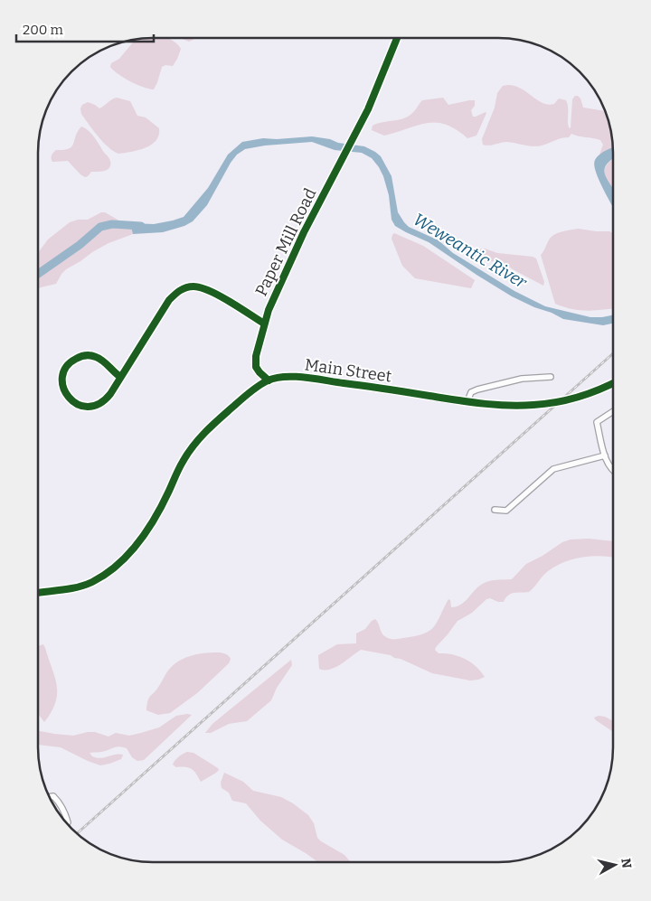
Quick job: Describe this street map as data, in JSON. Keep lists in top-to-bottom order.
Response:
{
  "streets": {
    "street": ["Paper Mill Road", "Main Street"]
  },
  "crossings": [
    ["Paper Mill Road", "Main Street"]
  ],
  "water": ["Weweantic River"],
  "scale_bar": "200 m",
  "north": "right"
}
